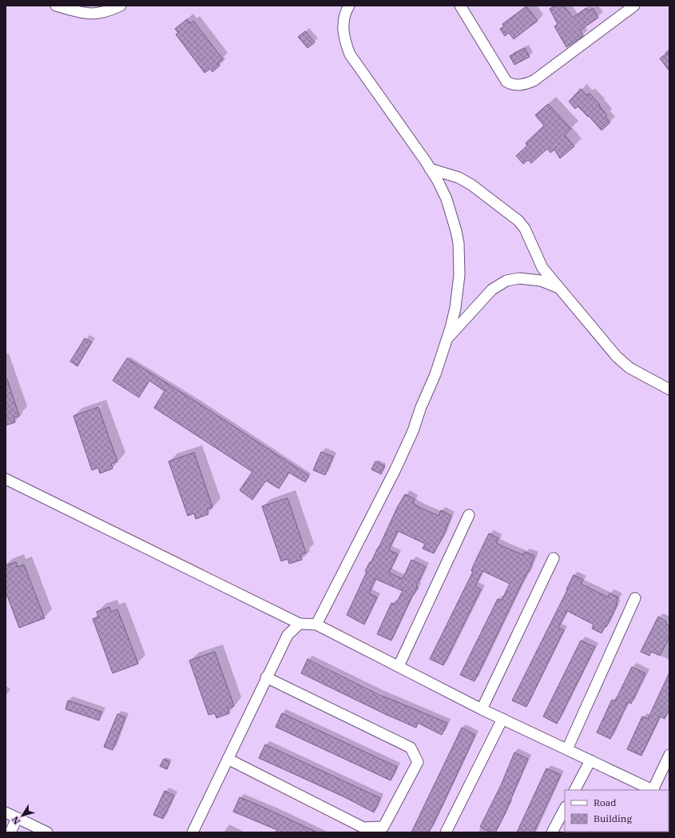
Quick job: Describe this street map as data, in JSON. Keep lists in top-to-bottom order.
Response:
{
  "legend": ["Road", "Building"],
  "north": "bottom left"
}
